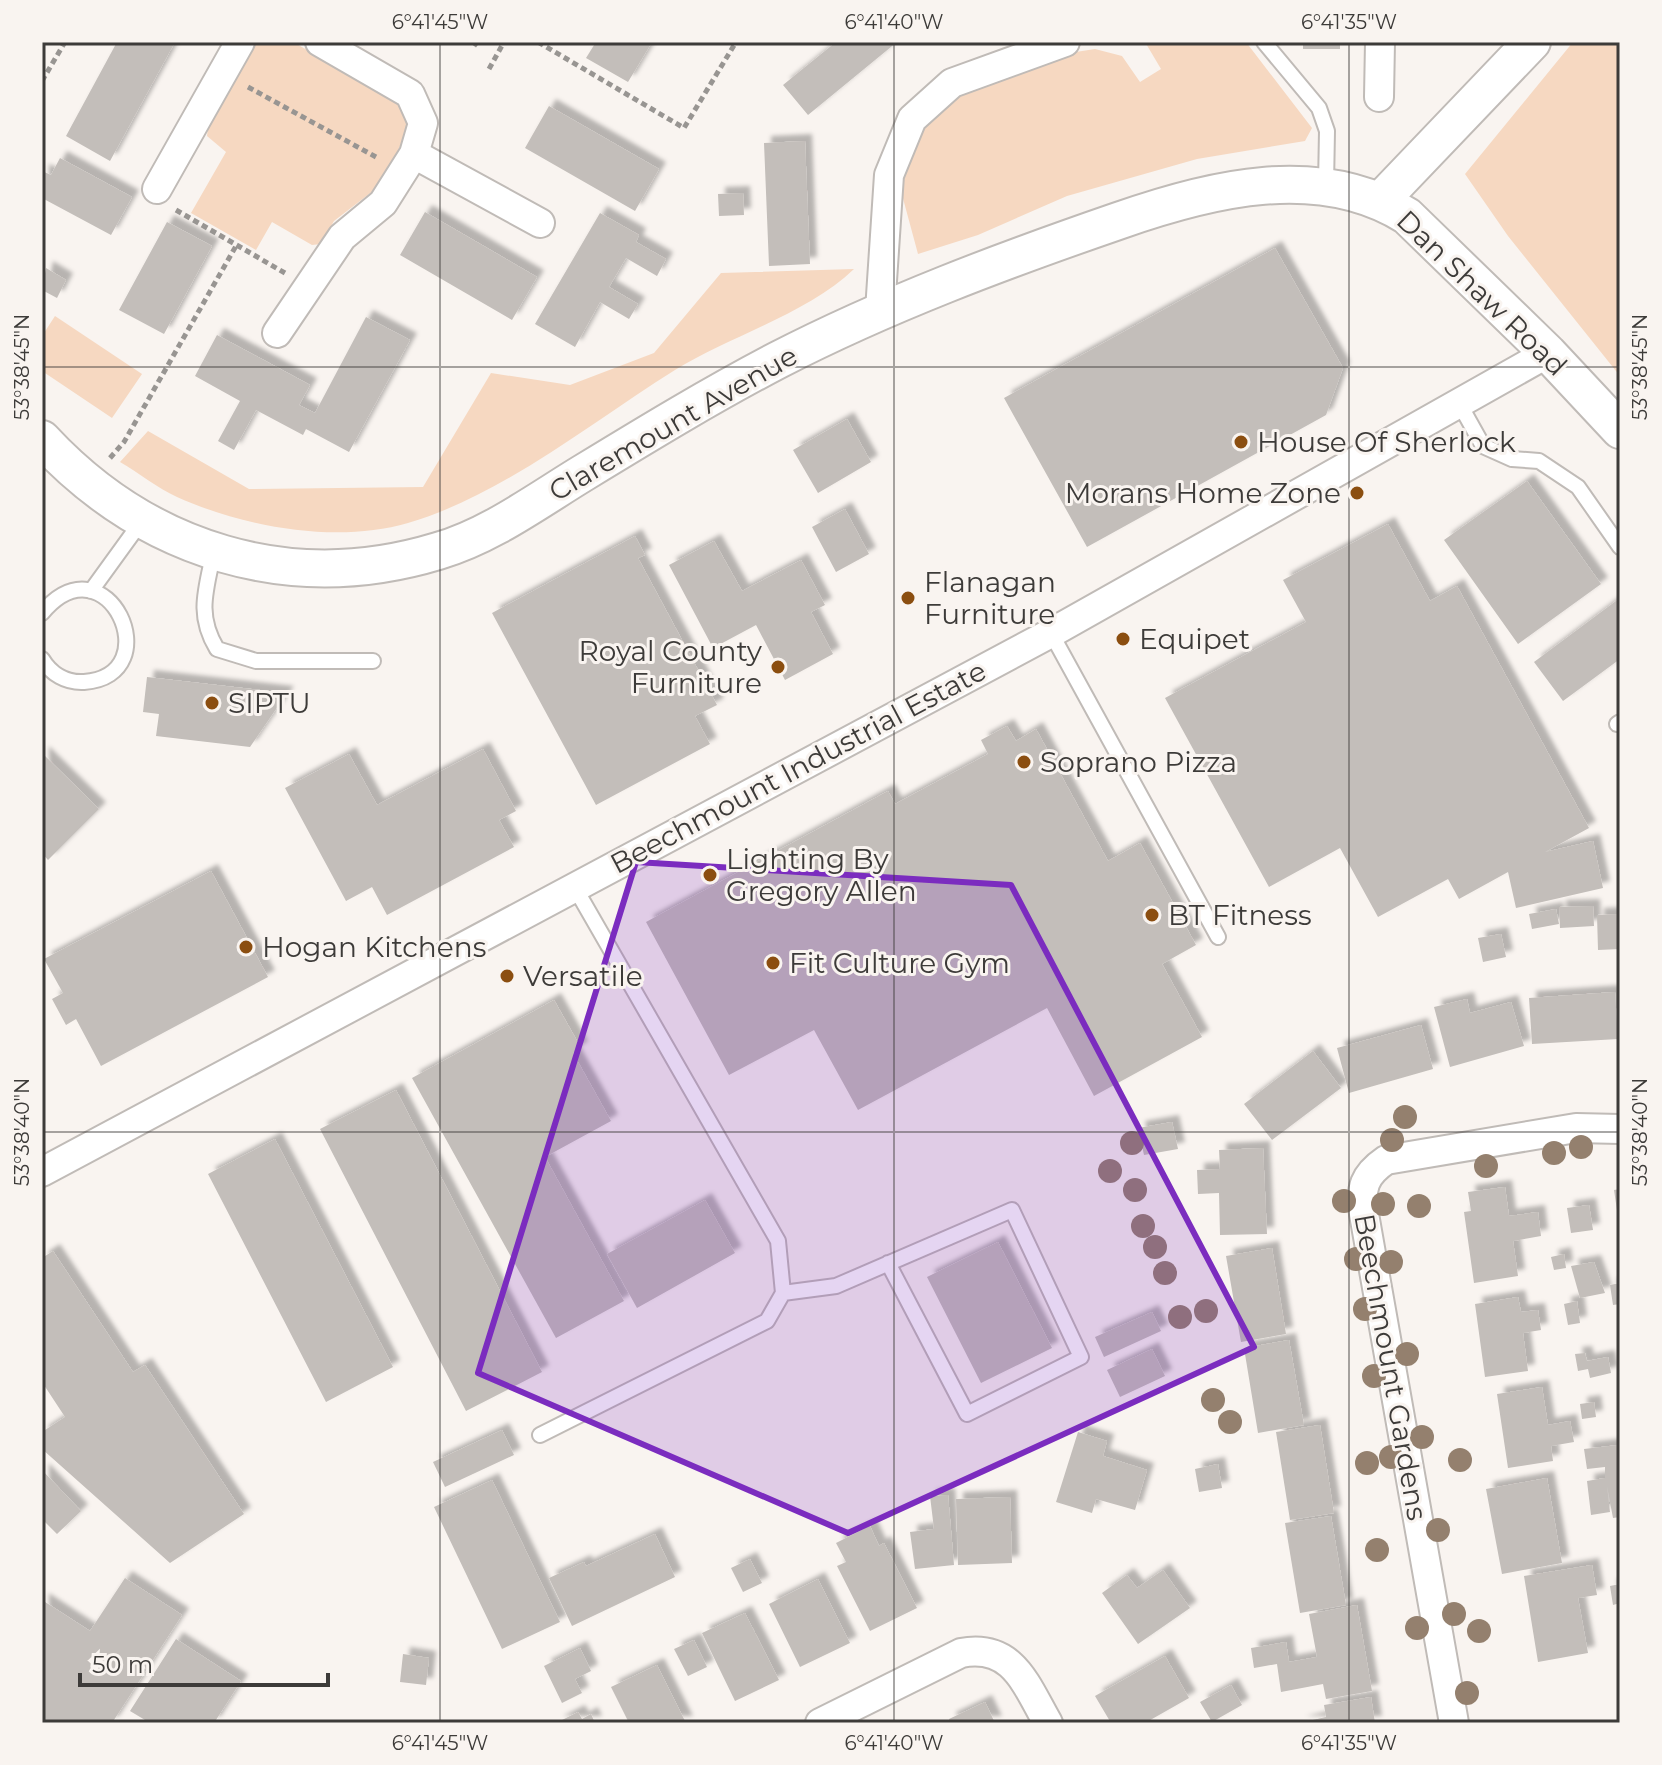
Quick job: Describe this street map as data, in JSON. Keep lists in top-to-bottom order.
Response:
{
  "streets": {
    "street": [
      "Dan Shaw Road",
      "Claremount Avenue",
      "Beechmount Industrial Estate",
      "Beechmount Gardens"
    ]
  },
  "crossings": [
    ["Dan Shaw Road", "Claremount Avenue"],
    ["Dan Shaw Road", "Beechmount Industrial Estate"]
  ],
  "places": [
    "House Of Sherlock",
    "Morans Home Zone",
    "Flanagan Furniture",
    "Equipet",
    "Royal County Furniture",
    "SIPTU",
    "Soprano Pizza",
    "Lighting By Gregory Allen",
    "BT Fitness",
    "Hogan Kitchens",
    "Fit Culture Gym",
    "Versatile"
  ],
  "scale_bar": "50 m",
  "coordinates": [
    "6°41'45\"W",
    "6°41'40\"W",
    "6°41'35\"W",
    "53°38'45\"N",
    "53°38'40\"N"
  ]
}
